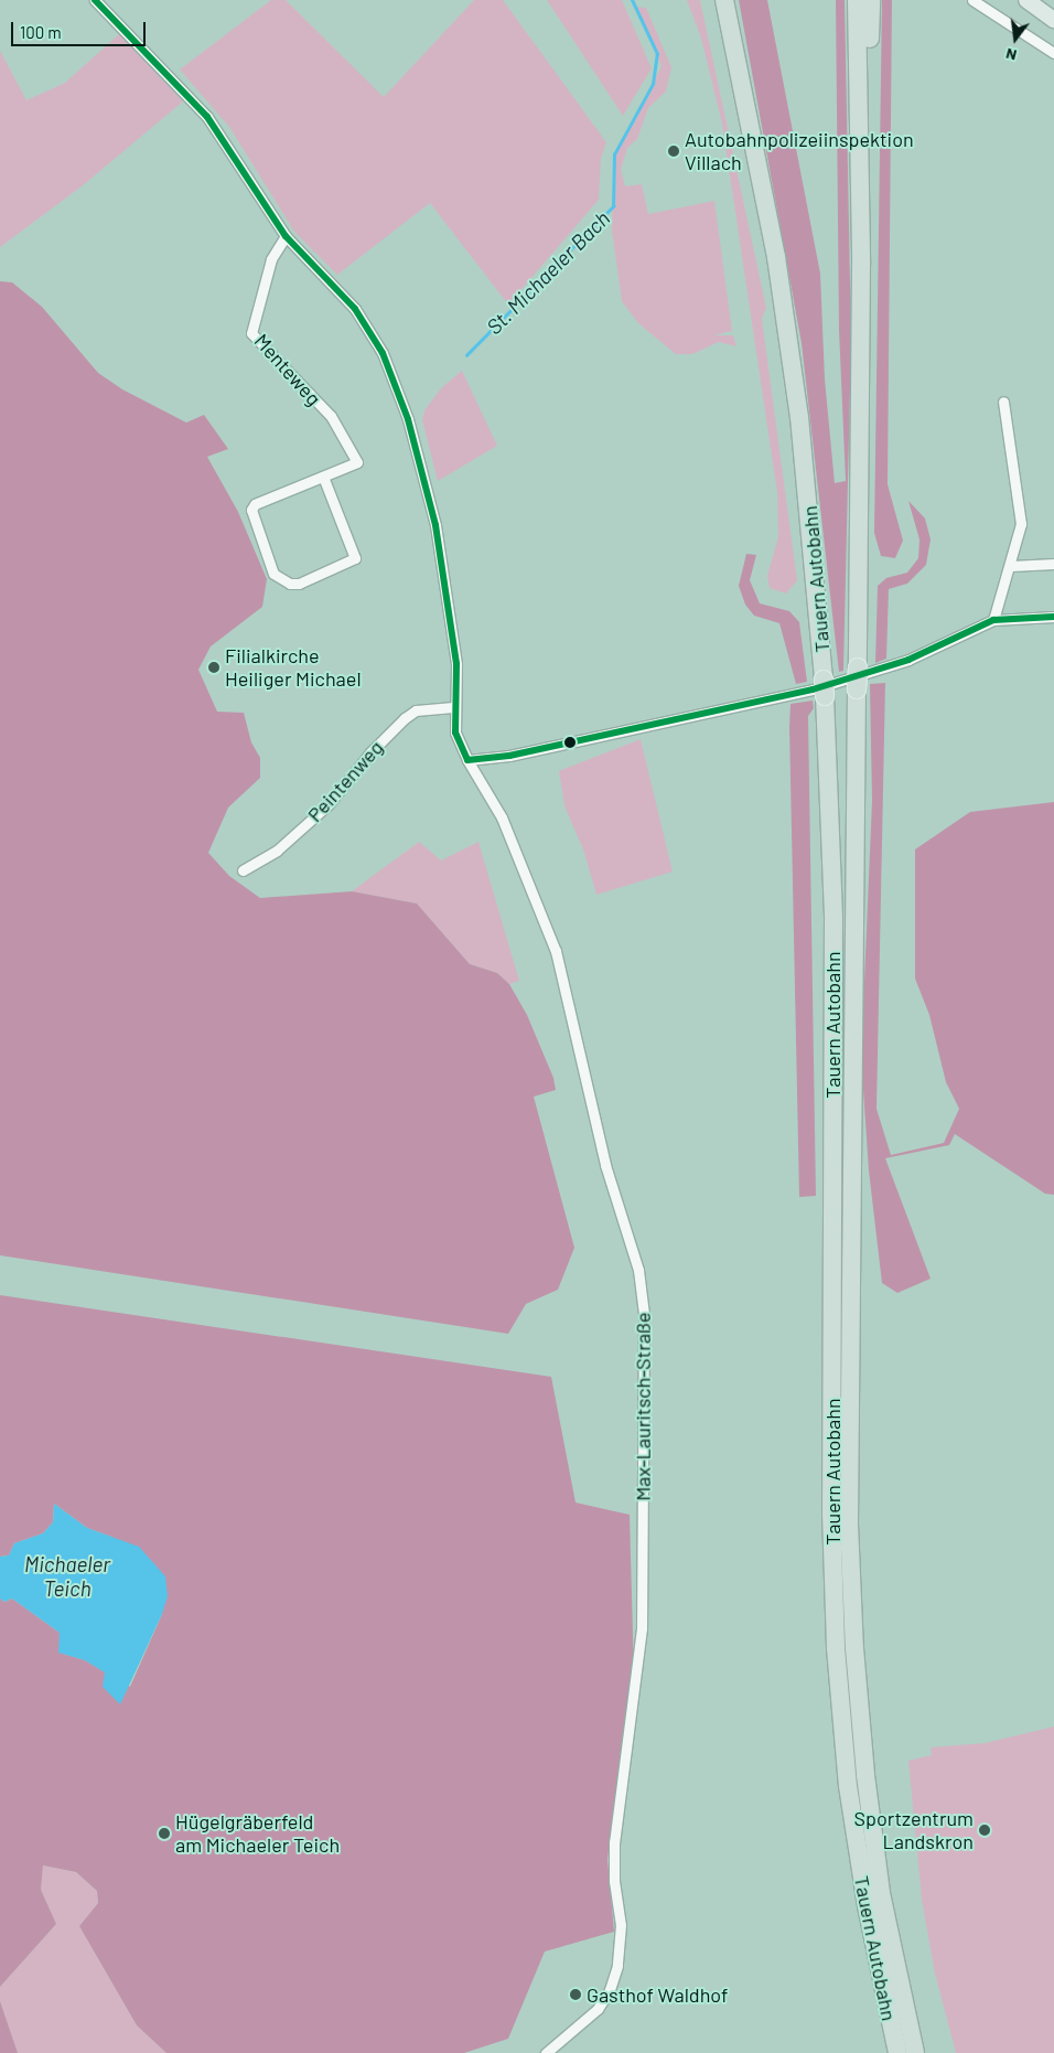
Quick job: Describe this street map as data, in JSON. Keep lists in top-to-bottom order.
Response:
{
  "streets": {
    "highway": ["Tauern Autobahn"],
    "street": ["Menteweg", "Peintenweg", "Max-Lauritsch-Straße"]
  },
  "crossings": [
    ["Menteweg", "Max-Lauritsch-Straße"],
    ["Peintenweg", "Max-Lauritsch-Straße"]
  ],
  "water": ["St. Michaeler Bach", "Michaeler Teich"],
  "places": [
    "Autobahnpolizeiinspektion Villach",
    "Filialkirche Heiliger Michael",
    "Sportzentrum Landskron",
    "Hügelgräberfeld am Michaeler Teich",
    "Gasthof Waldhof"
  ],
  "scale_bar": "100 m",
  "north": "bottom"
}
